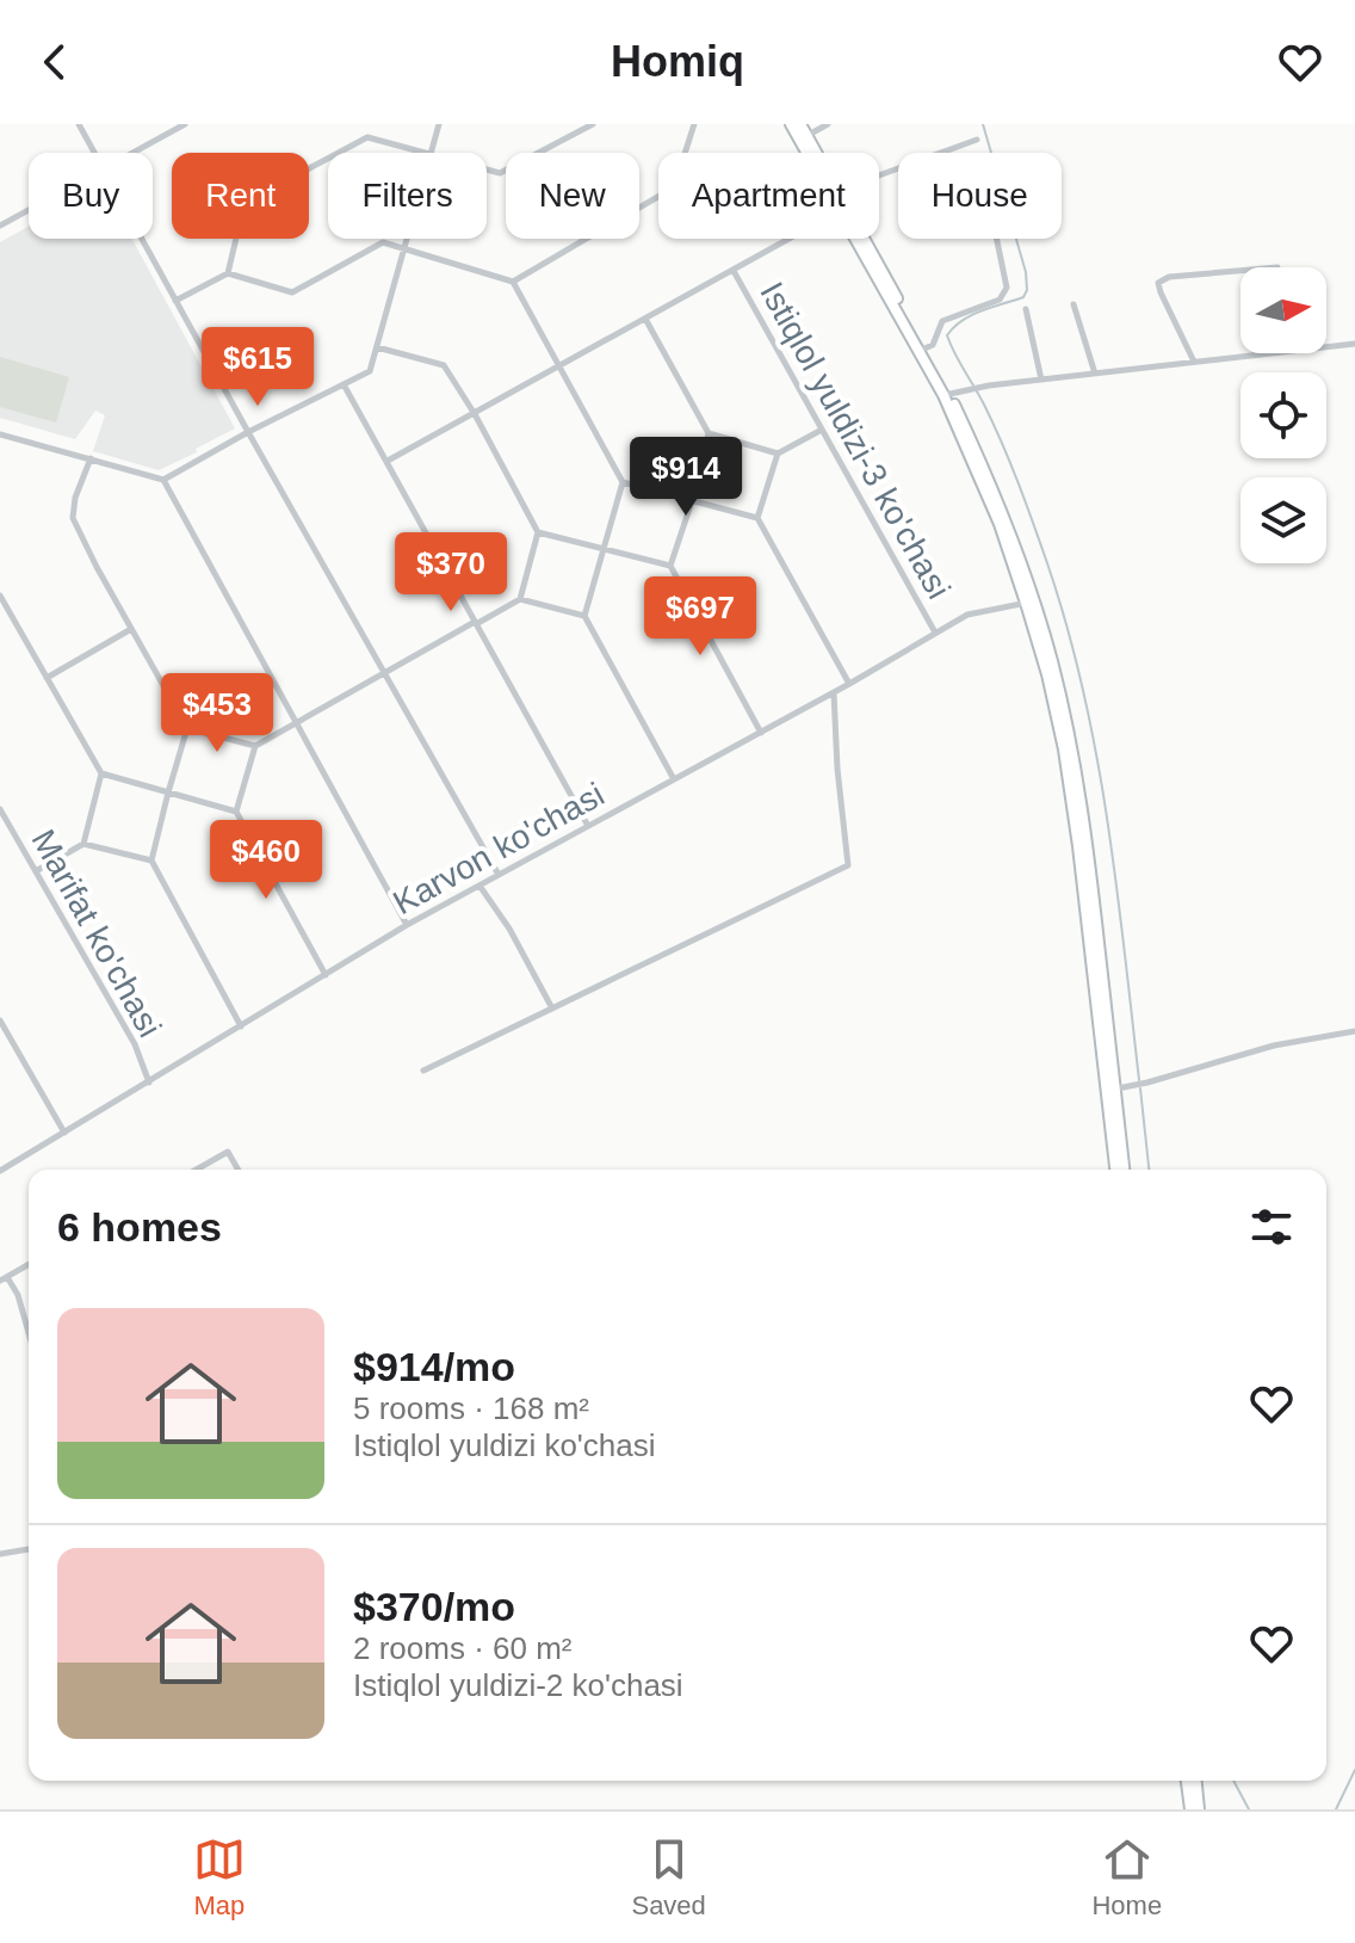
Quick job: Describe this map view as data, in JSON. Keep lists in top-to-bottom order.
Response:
{
  "streets": {
    "street": ["Istiqlol yuldizi-3 ko'chasi", "Karvon ko'chasi", "Marifat ko'chasi"]
  },
  "crossings": [
    ["Istiqlol yuldizi-3 ko'chasi", "Karvon ko'chasi"],
    ["Karvon ko'chasi", "Marifat ko'chasi"]
  ],
  "north": "right",
  "page": {
    "header": "Homiq",
    "chip": [
      "Buy",
      "Rent",
      "Filters",
      "New",
      "Apartment",
      "House"
    ],
    "price": [
      "$615",
      "$914",
      "$370",
      "$697",
      "$453",
      "$460"
    ],
    "heading": "6 homes",
    "list": [
      {
        "name": "$914/mo",
        "note": "5 rooms · 168 m² · Istiqlol yuldizi ko'chasi"
      },
      {
        "name": "$370/mo",
        "note": "2 rooms · 60 m² · Istiqlol yuldizi-2 ko'chasi"
      }
    ],
    "tabs": ["Map", "Saved", "Home"]
  }
}
